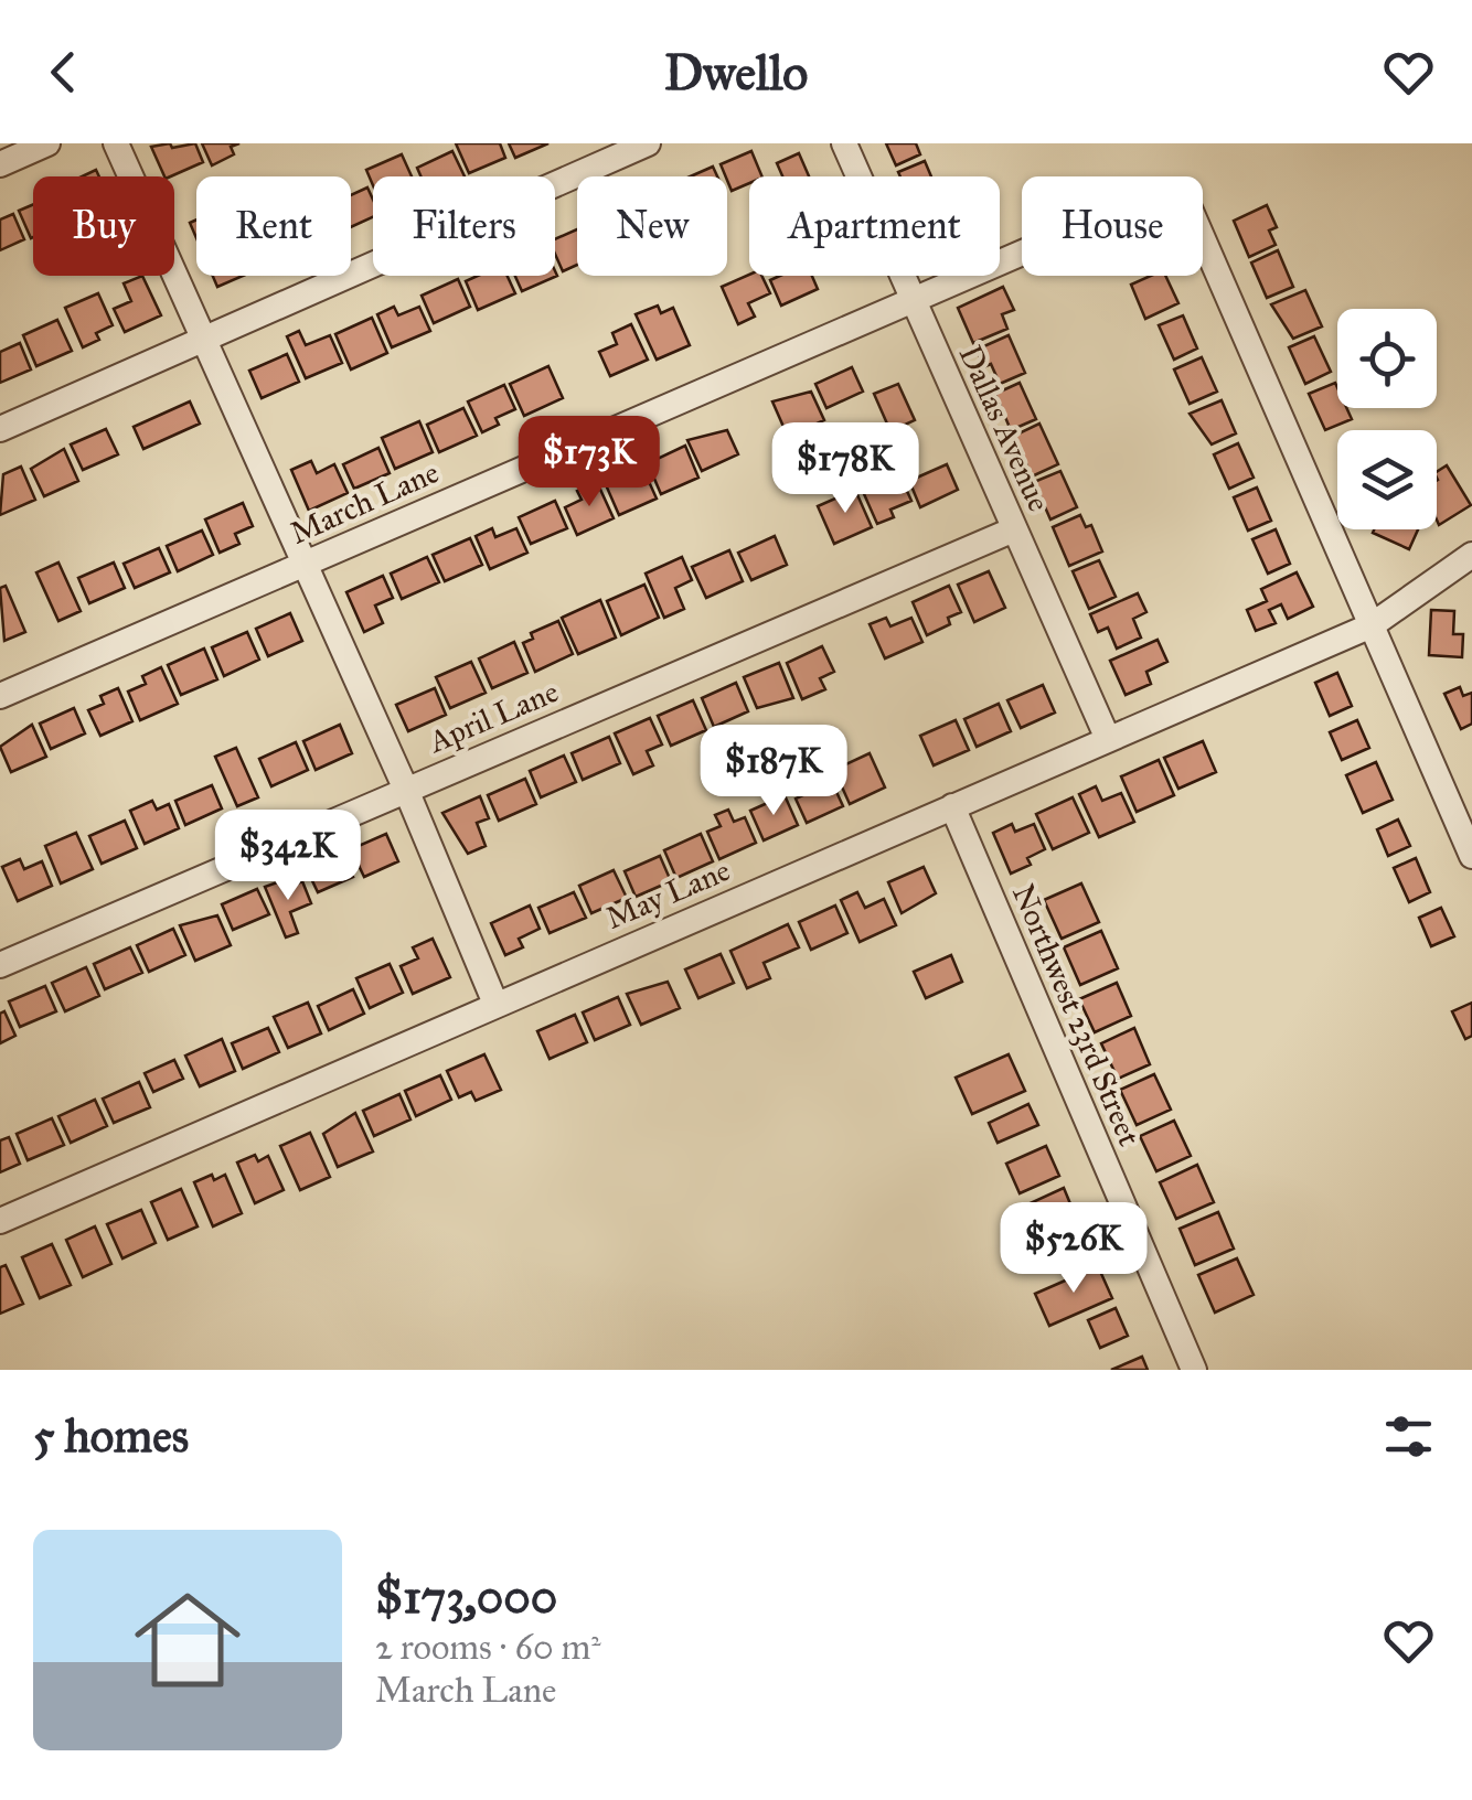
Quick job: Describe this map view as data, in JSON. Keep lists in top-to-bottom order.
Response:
{
  "streets": {
    "street": [
      "Dallas Avenue",
      "March Lane",
      "April Lane",
      "May Lane",
      "Northwest 23rd Street"
    ]
  },
  "crossings": [
    ["Dallas Avenue", "March Lane"],
    ["Dallas Avenue", "April Lane"],
    ["Dallas Avenue", "May Lane"],
    ["May Lane", "Northwest 23rd Street"]
  ],
  "page": {
    "header": "Dwello",
    "chip": [
      "Buy",
      "Rent",
      "Filters",
      "New",
      "Apartment",
      "House"
    ],
    "price": [
      "$173K",
      "$178K",
      "$187K",
      "$342K",
      "$526K"
    ],
    "heading": "5 homes",
    "list": [
      {
        "name": "$173,000",
        "note": "2 rooms · 60 m² · March Lane"
      }
    ]
  }
}
